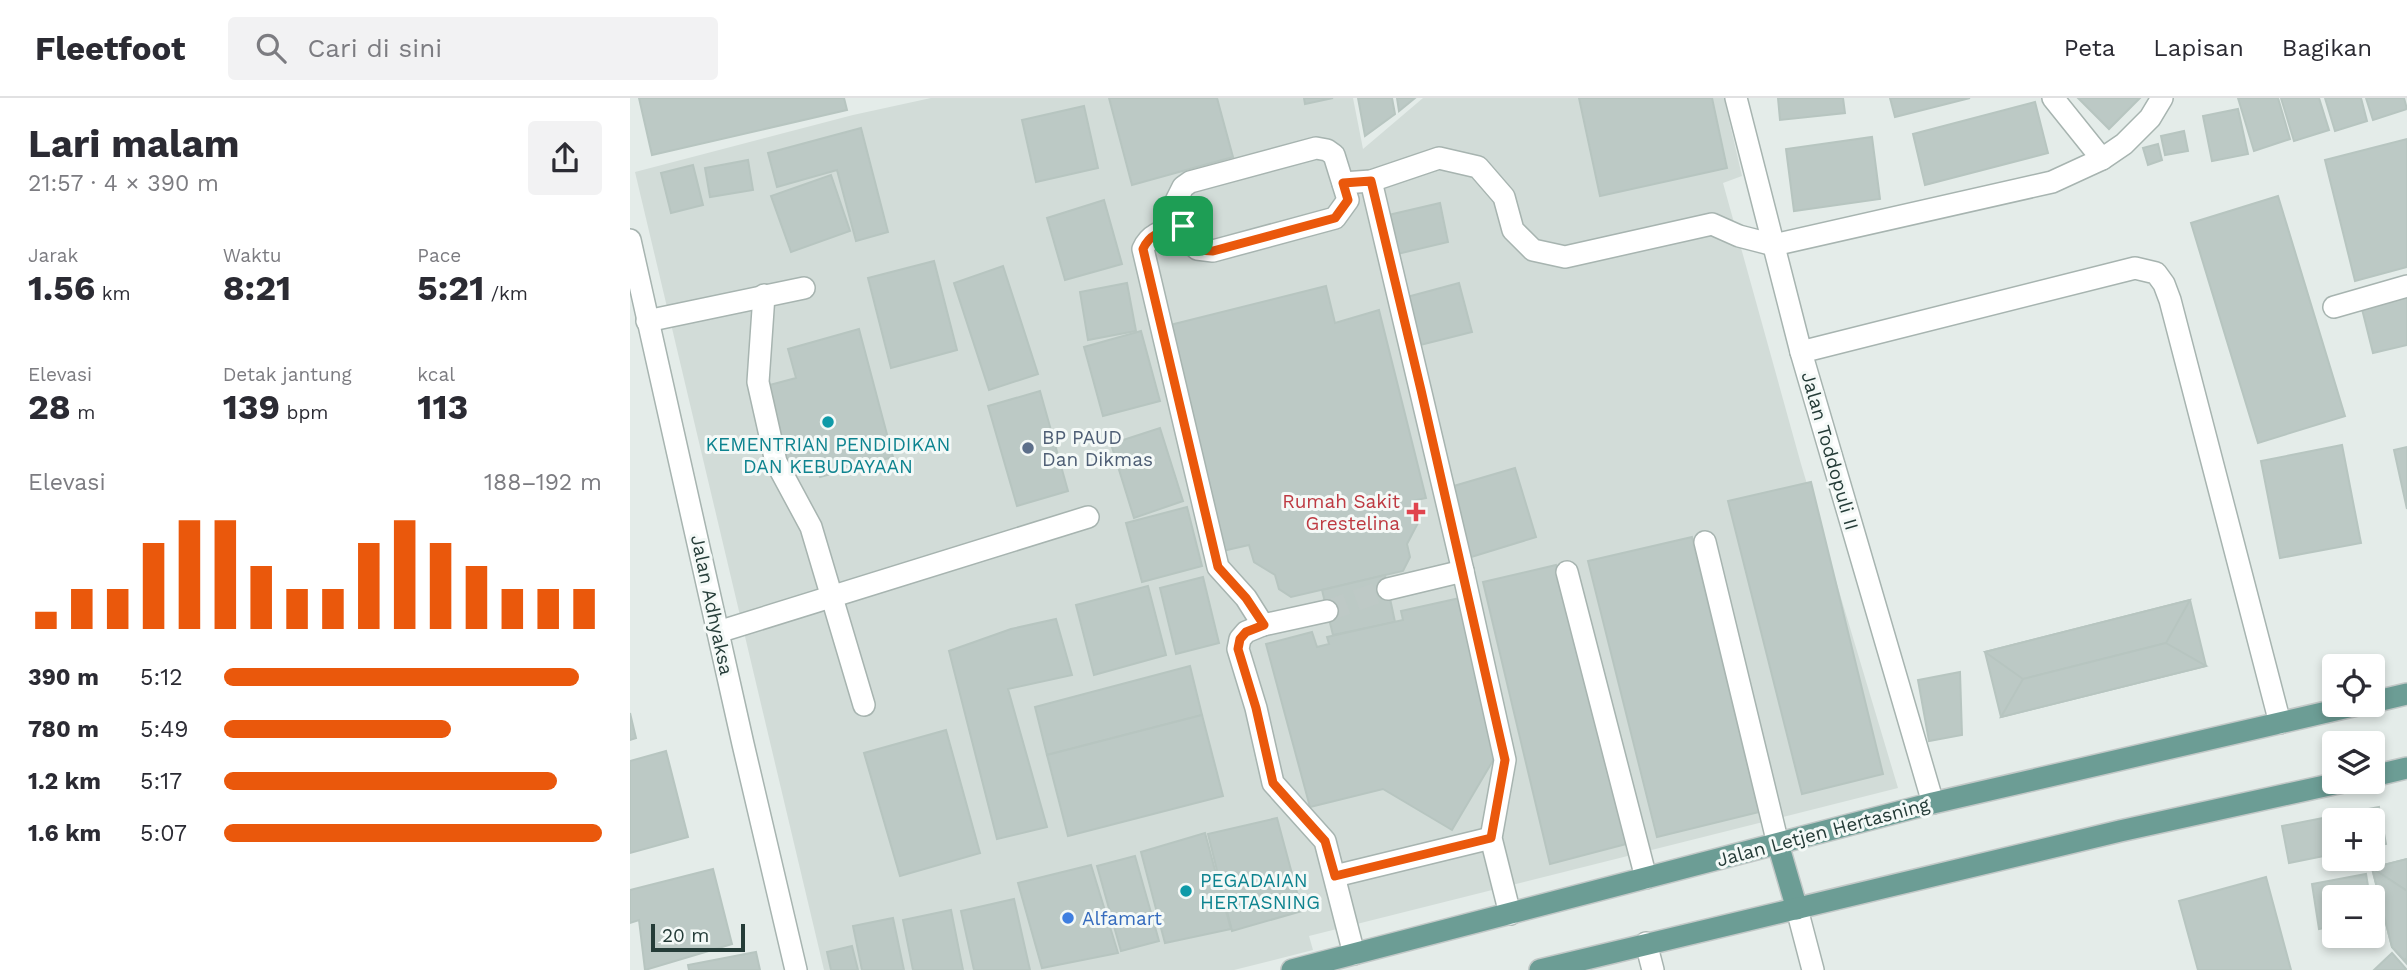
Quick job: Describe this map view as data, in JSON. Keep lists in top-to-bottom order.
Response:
{
  "streets": {
    "main road": ["Jalan Letjen Hertasning"],
    "street": ["Jalan Toddopuli II", "Jalan Adhyaksa"]
  },
  "crossings": [
    ["Jalan Toddopuli II", "Jalan Letjen Hertasning"]
  ],
  "places": {
    "other": [
      "KEMENTRIAN PENDIDIKAN DAN KEBUDAYAAN",
      "BP PAUD Dan Dikmas",
      "PEGADAIAN HERTASNING",
      "Alfamart"
    ],
    "health": ["Rumah Sakit Grestelina"]
  },
  "scale_bar": "20 m",
  "page": {
    "header": "Fleetfoot",
    "search": "Cari di sini",
    "nav": ["Peta", "Lapisan", "Bagikan"],
    "heading": ["Lari malam", "21:57 · 4 × 390 m"],
    "stats": [
      ["Jarak", "1.56 km"],
      ["Waktu", "8:21"],
      ["Pace", "5:21 /km"],
      ["Elevasi", "28 m"],
      ["Detak jantung", "139 bpm"],
      ["kcal", "113"]
    ],
    "chart": ["Elevasi", "188–192 m"],
    "list": [
      {
        "name": "390 m",
        "note": "5:12"
      },
      {
        "name": "780 m",
        "note": "5:49"
      },
      {
        "name": "1.2 km",
        "note": "5:17"
      },
      {
        "name": "1.6 km",
        "note": "5:07"
      }
    ],
    "map_buttons": ["+", "−"],
    "scale": "20 m"
  }
}
